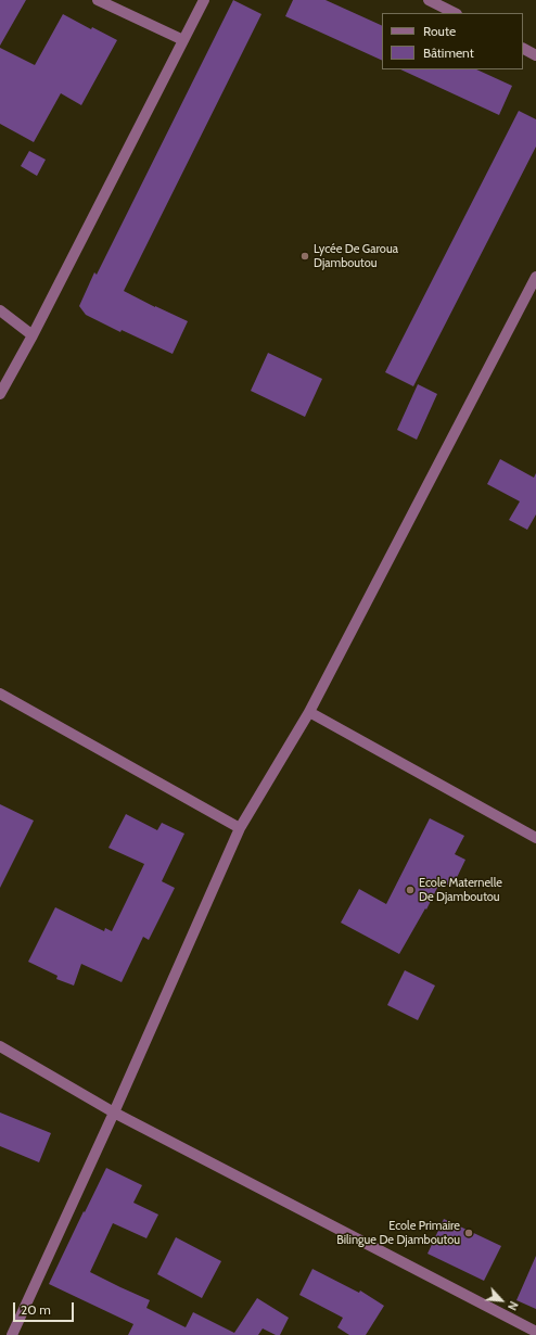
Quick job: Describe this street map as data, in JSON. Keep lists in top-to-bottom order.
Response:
{
  "places": ["Lycée De Garoua Djamboutou", "Ecole Maternelle De Djamboutou", "Ecole Primaire Bilingue De Djamboutou"],
  "legend": ["Route", "Bâtiment"],
  "scale_bar": "20 m",
  "north": "bottom right"
}
